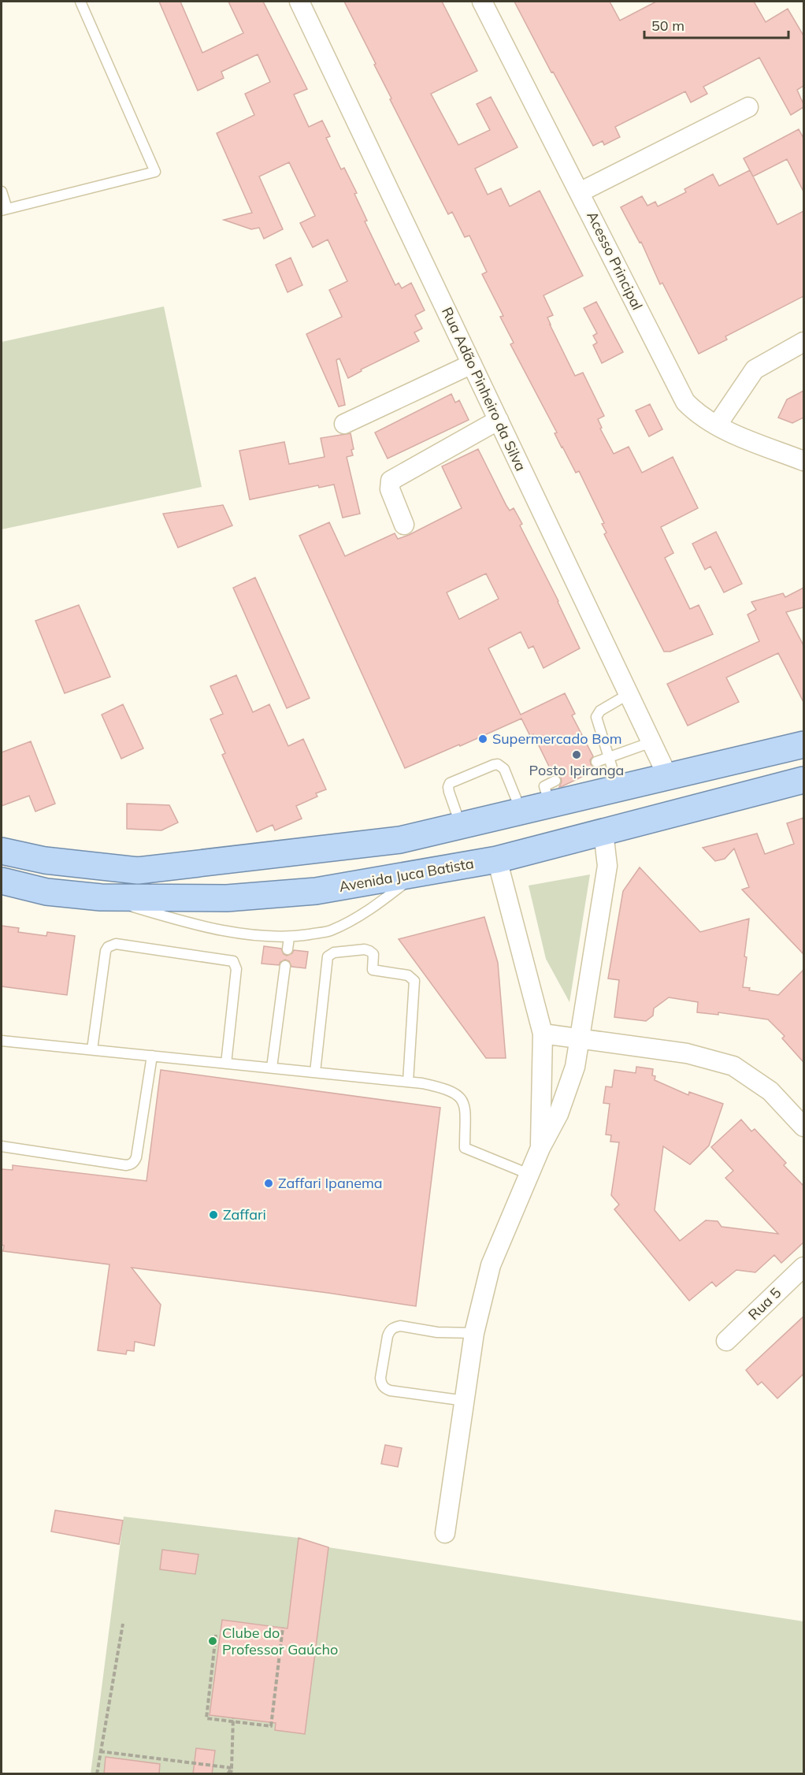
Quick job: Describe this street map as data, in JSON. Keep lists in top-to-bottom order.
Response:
{
  "streets": {
    "main road": ["Avenida Juca Batista"],
    "street": ["Acesso Principal", "Rua Adão Pinheiro da Silva", "Rua 5"]
  },
  "places": [
    "Supermercado Bom",
    "Posto Ipiranga",
    "Zaffari Ipanema",
    "Zaffari",
    "Clube do Professor Gaúcho"
  ],
  "scale_bar": "50 m"
}
